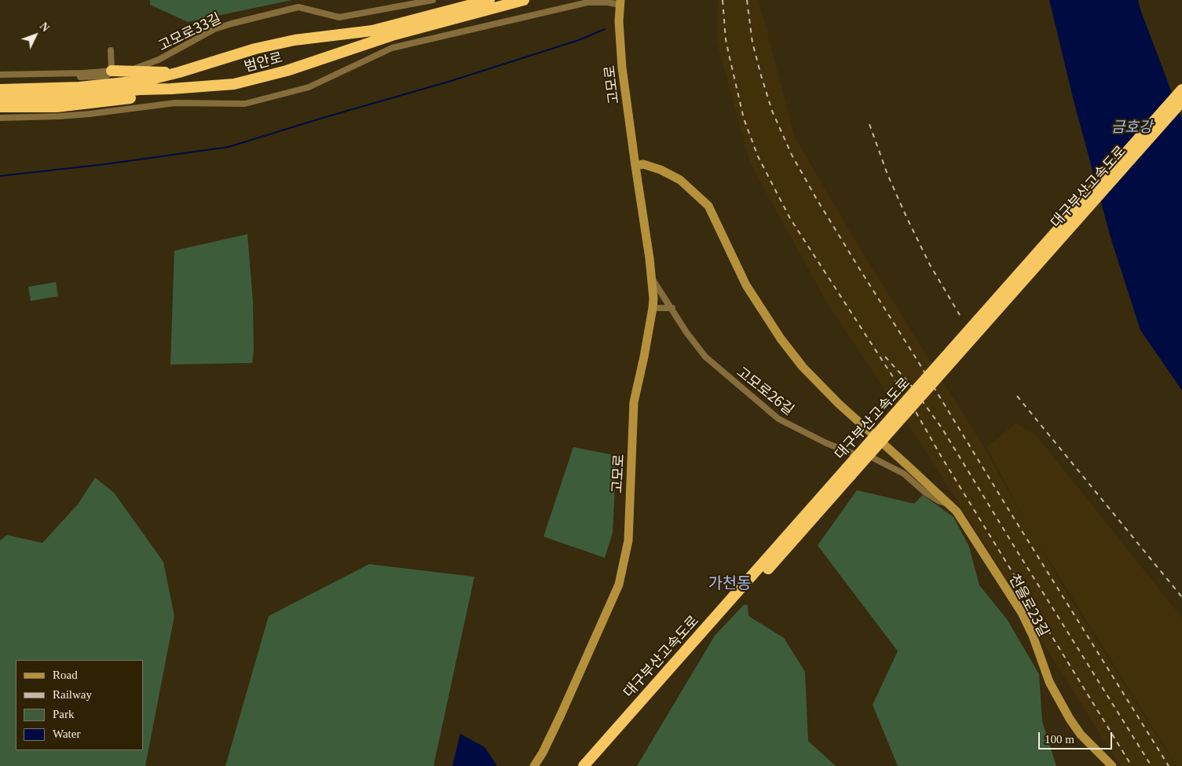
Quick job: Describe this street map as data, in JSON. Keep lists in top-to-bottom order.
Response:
{
  "streets": {
    "highway": ["범안로", "대구부산고속도로"],
    "street": [
      "고모로33길",
      "고모로",
      "고모로26길",
      "천을로23길"
    ]
  },
  "crossings": [
    ["고모로", "고모로26길"],
    ["고모로", "천을로23길"],
    ["고모로26길", "천을로23길"]
  ],
  "districts": ["가천동"],
  "water": ["금호강"],
  "legend": [
    "Road",
    "Railway",
    "Park",
    "Water"
  ],
  "scale_bar": "100 m",
  "north": "top right"
}
